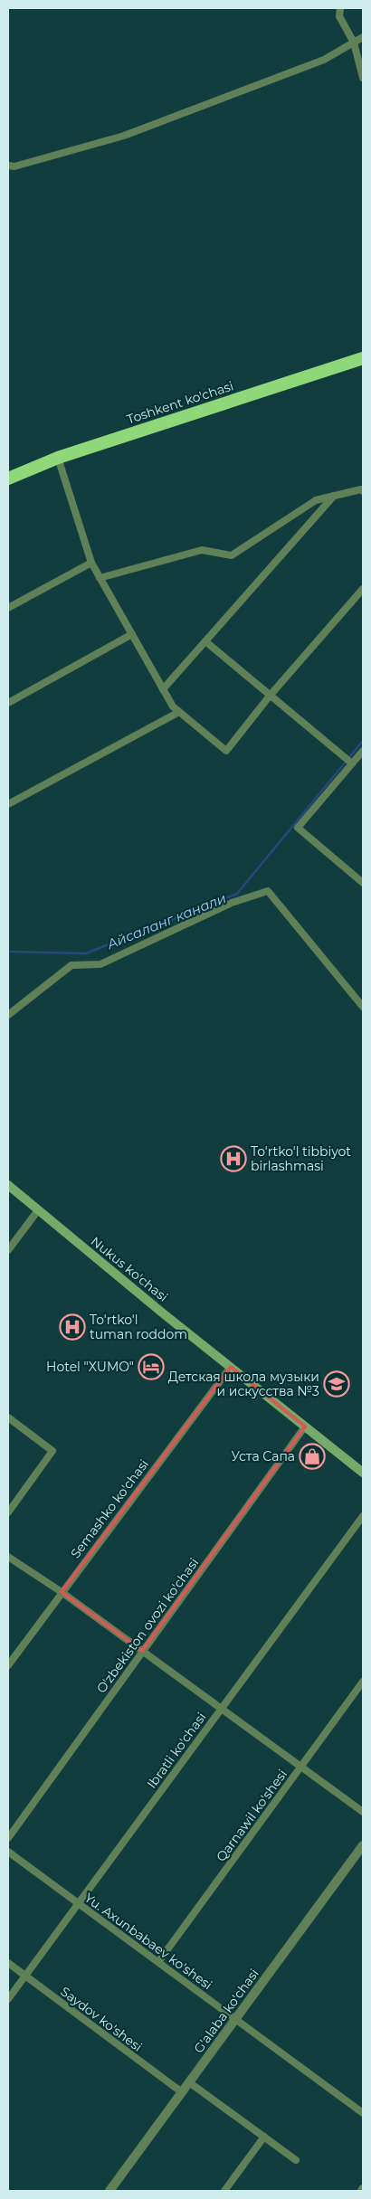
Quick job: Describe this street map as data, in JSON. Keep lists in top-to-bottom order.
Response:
{
  "streets": {
    "highway": ["Toshkent ko'chasi"],
    "main road": ["Nukus ko'chasi"],
    "street": [
      "Semashko ko'chasi",
      "O'zbekiston ovozi ko'chasi",
      "Ibratli ko'chasi",
      "Qarnawil ko'shesi",
      "Yu. Axunbabaev ko'shesi",
      "G'alaba ko'chasi",
      "Saydov ko'shesi"
    ]
  },
  "crossings": [
    ["Nukus ko'chasi", "Semashko ko'chasi"],
    ["Nukus ko'chasi", "O'zbekiston ovozi ko'chasi"],
    ["Ibratli ko'chasi", "Yu. Axunbabaev ko'shesi"],
    ["Ibratli ko'chasi", "Saydov ko'shesi"],
    ["Qarnawil ko'shesi", "Yu. Axunbabaev ko'shesi"],
    ["Yu. Axunbabaev ko'shesi", "G'alaba ko'chasi"],
    ["G'alaba ko'chasi", "Saydov ko'shesi"]
  ],
  "water": ["Айсаланг канали"],
  "places": {
    "hospital": ["To'rtko'l tibbiyot birlashmasi", "To'rtko'l tuman roddom"],
    "hotel": ["Hotel \"XUMO\""],
    "school or university": ["Детская школа музыки и искусства №3"],
    "shop": ["Уста Сапа"]
  }
}
